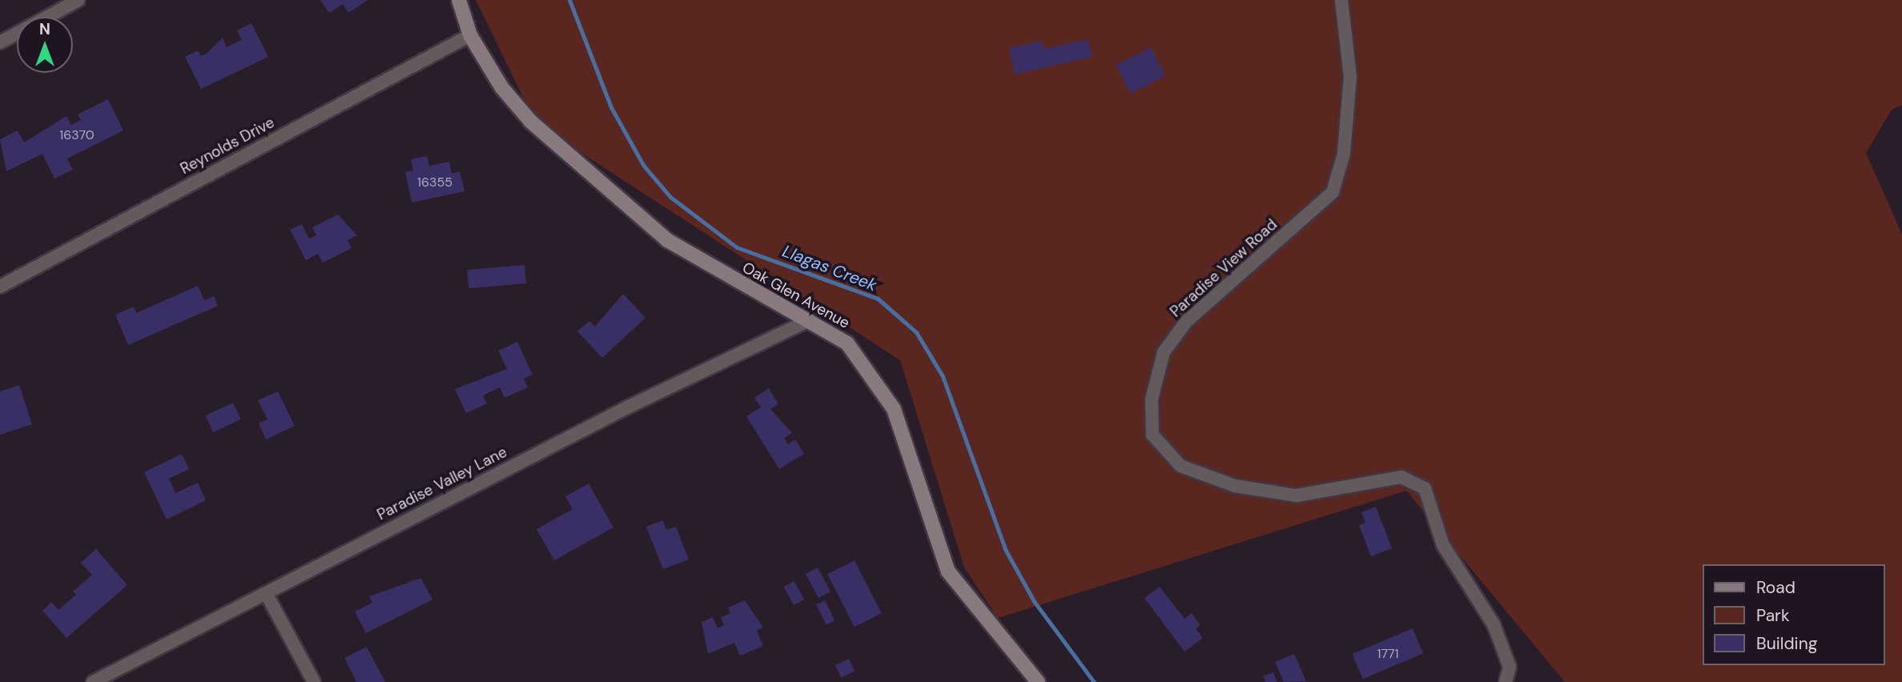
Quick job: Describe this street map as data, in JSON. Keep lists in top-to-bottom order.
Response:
{
  "streets": {
    "street": [
      "Reynolds Drive",
      "Paradise View Road",
      "Oak Glen Avenue",
      "Paradise Valley Lane"
    ]
  },
  "crossings": [
    ["Reynolds Drive", "Oak Glen Avenue"],
    ["Oak Glen Avenue", "Paradise Valley Lane"]
  ],
  "water": ["Llagas Creek"],
  "house_numbers": ["16370", "16355", "1771"],
  "legend": ["Road", "Park", "Building"],
  "north": "top"
}
